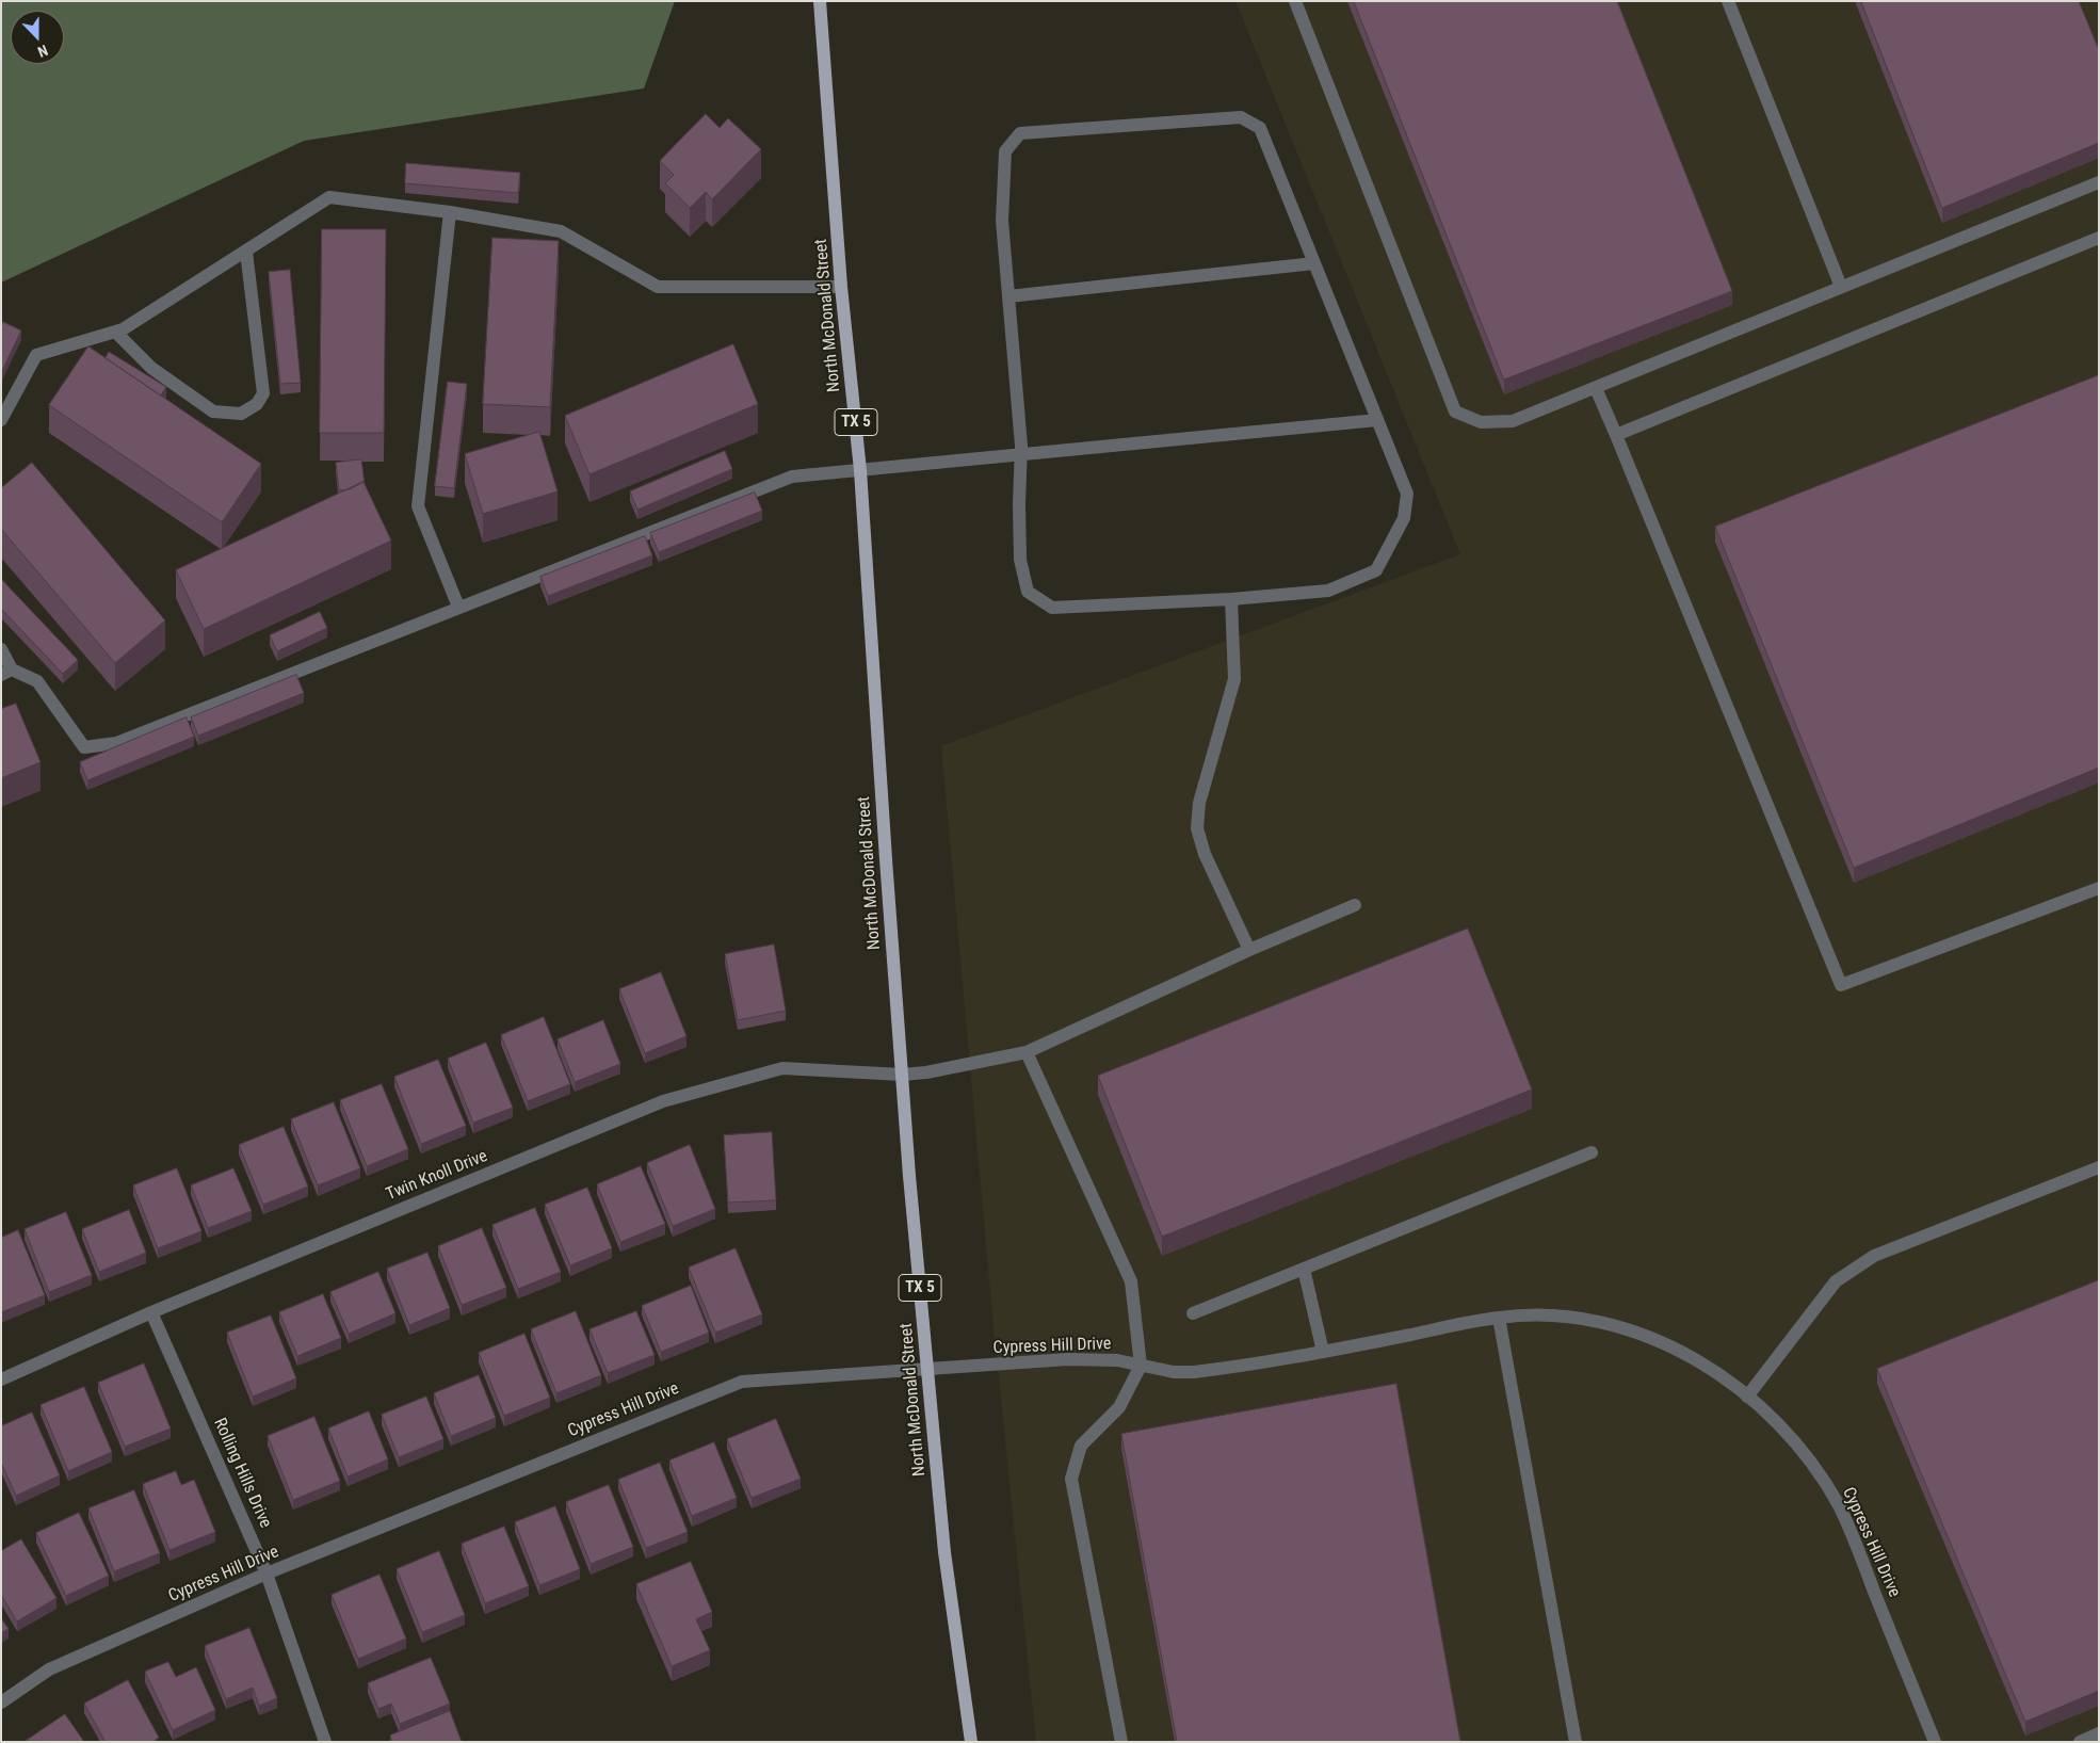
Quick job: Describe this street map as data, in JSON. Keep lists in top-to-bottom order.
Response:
{
  "streets": {
    "main road": ["North McDonald Street", "TX 5"],
    "street": ["Twin Knoll Drive", "Cypress Hill Drive", "Rolling Hills Drive"]
  },
  "crossings": [
    ["North McDonald Street", "Twin Knoll Drive"],
    ["North McDonald Street", "Cypress Hill Drive"],
    ["Twin Knoll Drive", "Rolling Hills Drive"],
    ["Cypress Hill Drive", "Rolling Hills Drive"]
  ],
  "north": "bottom"
}
